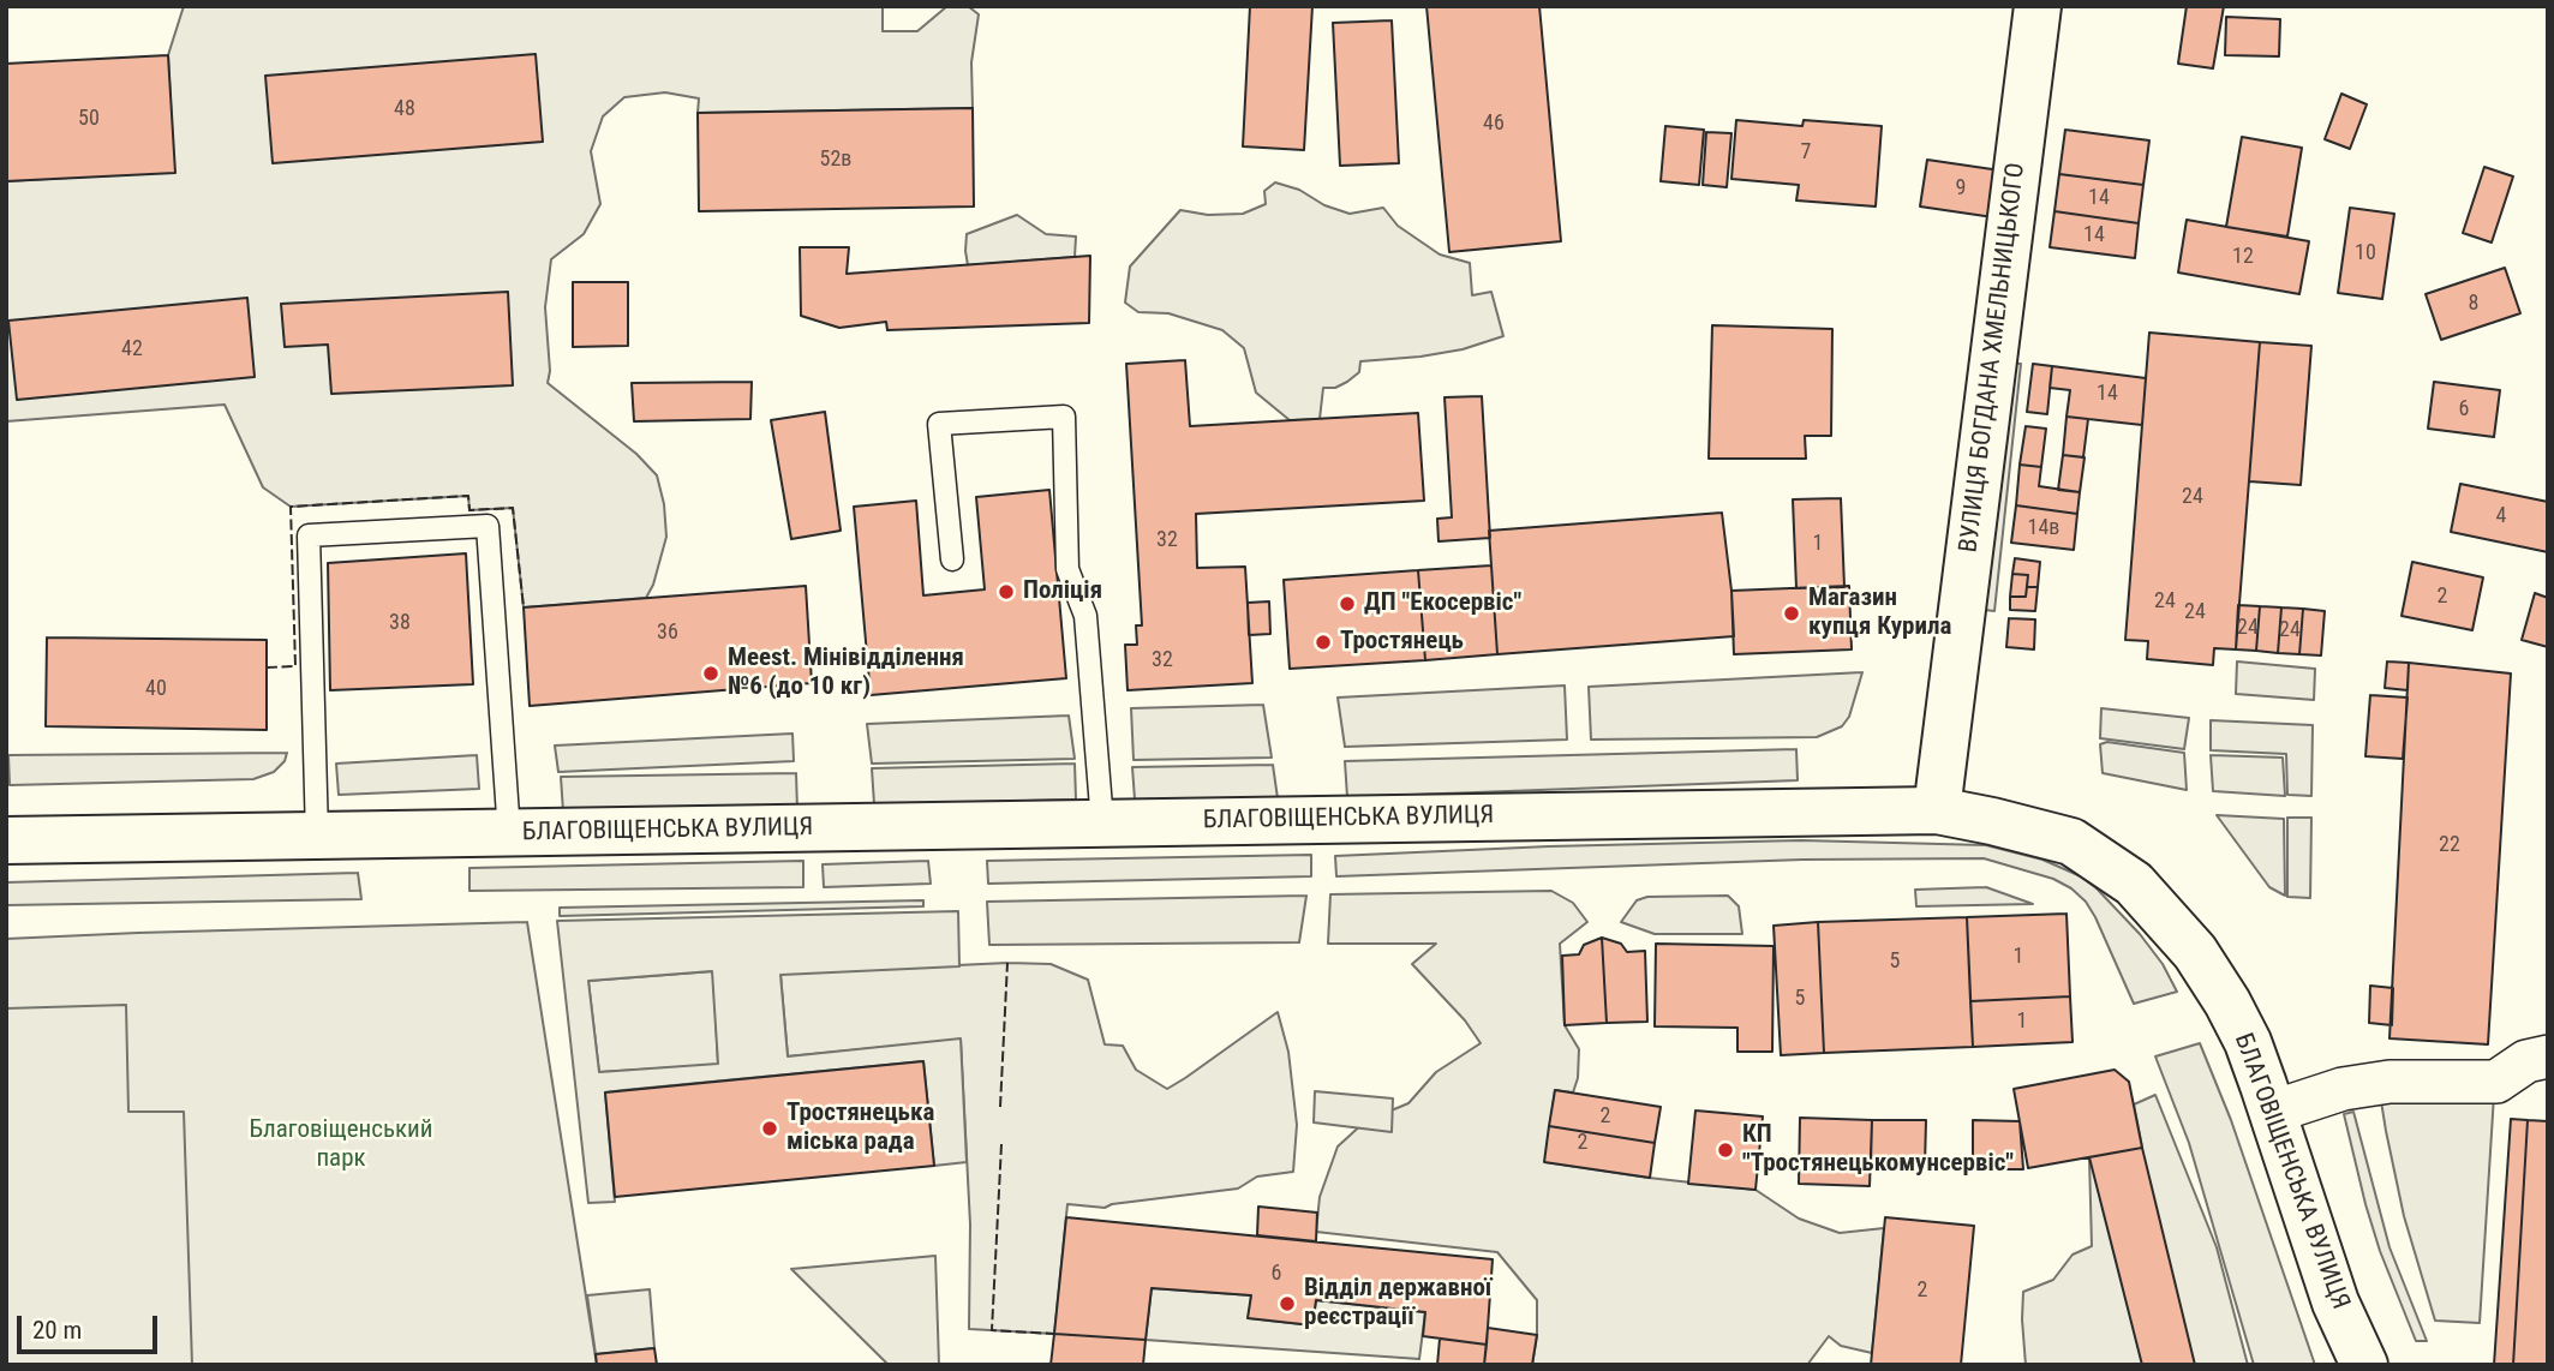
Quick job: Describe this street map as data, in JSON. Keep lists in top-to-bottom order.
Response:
{
  "streets": {
    "main road": ["ВУЛИЦЯ БОГДАНА ХМЕЛЬНИЦЬКОГО", "БЛАГОВІЩЕНСЬКА ВУЛИЦЯ"]
  },
  "crossings": [
    ["ВУЛИЦЯ БОГДАНА ХМЕЛЬНИЦЬКОГО", "БЛАГОВІЩЕНСЬКА ВУЛИЦЯ"]
  ],
  "parks": ["Благовіщенський парк"],
  "places": [
    "Поліція",
    "ДП \"Екосервіс\"",
    "Магазин купця Курила",
    "Тростянець",
    "Meest. Мінівідділення №6 (до 10 кг)",
    "Тростянецька міська рада",
    "КП \"Тростянецькомунсервіс\"",
    "Відділ державної реєстрації"
  ],
  "house_numbers": [
    "48",
    "50",
    "46",
    "7",
    "52в",
    "9",
    "14",
    "14",
    "10",
    "12",
    "8",
    "42",
    "14",
    "6",
    "24",
    "4",
    "14в",
    "32",
    "1",
    "2",
    "24",
    "24",
    "38",
    "24",
    "24",
    "36",
    "32",
    "40",
    "22",
    "1",
    "5",
    "5",
    "1",
    "2",
    "2",
    "6",
    "2"
  ],
  "scale_bar": "20 m"
}
